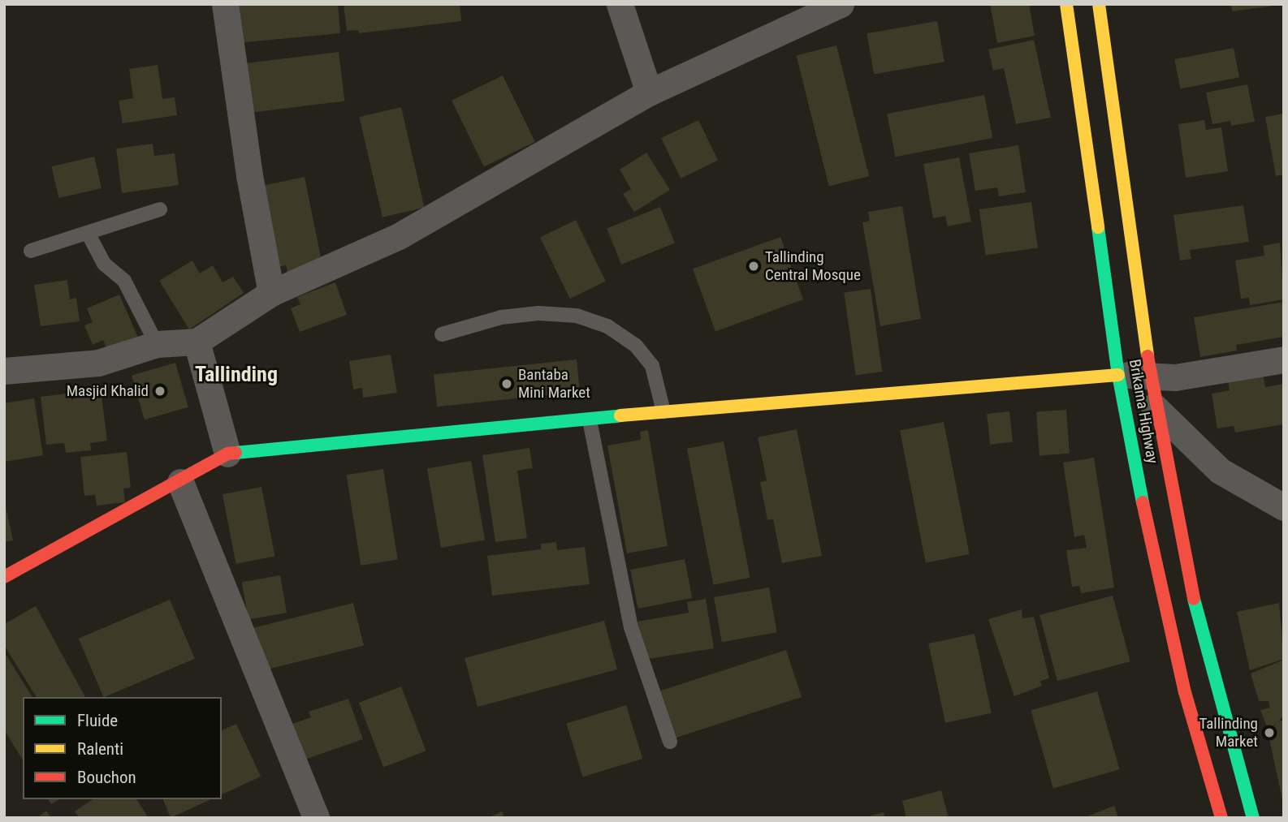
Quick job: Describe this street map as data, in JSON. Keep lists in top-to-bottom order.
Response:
{
  "streets": {
    "main road": ["Brikama Highway"]
  },
  "districts": ["Tallinding"],
  "places": [
    "Tallinding Central Mosque",
    "Bantaba Mini Market",
    "Masjid Khalid",
    "Tallinding Market"
  ],
  "legend": ["Fluide", "Ralenti", "Bouchon"]
}
